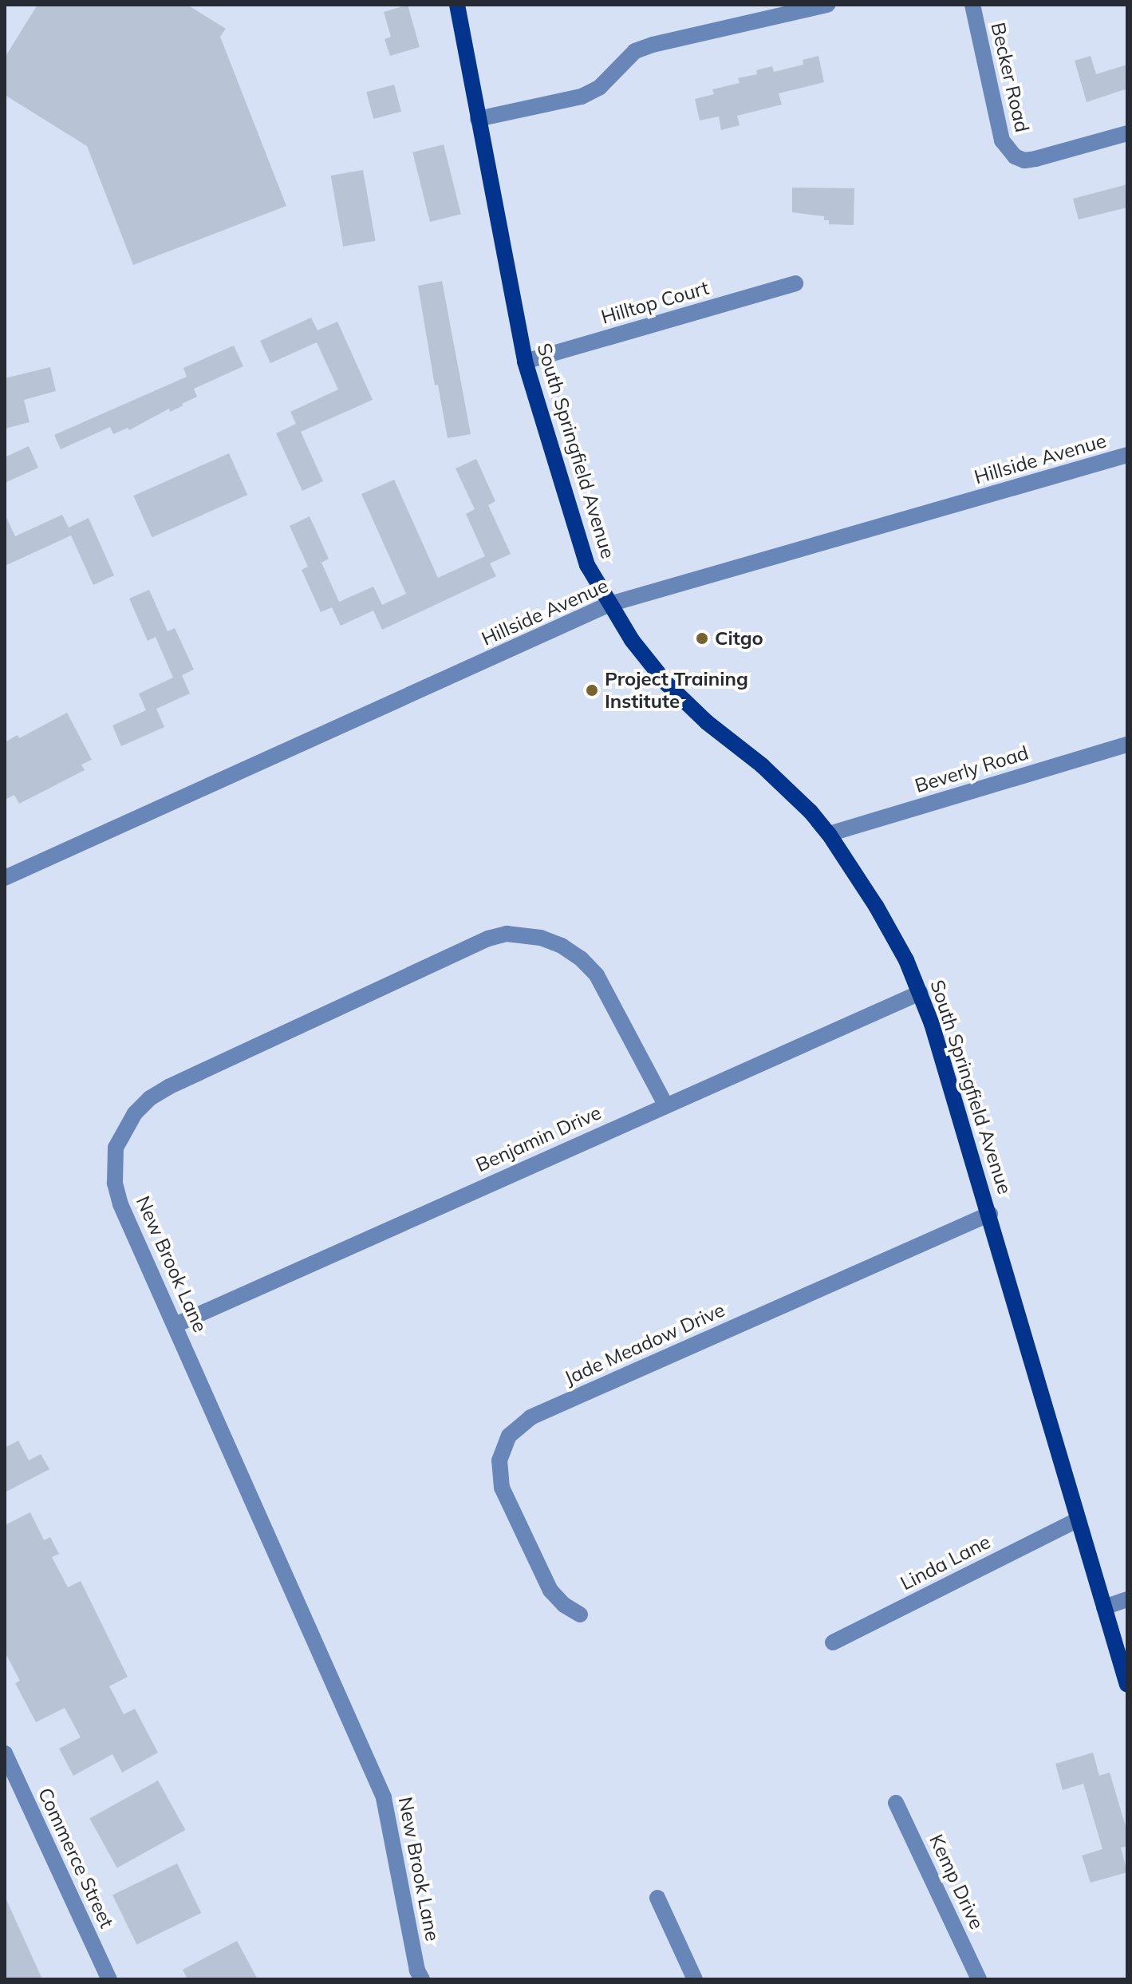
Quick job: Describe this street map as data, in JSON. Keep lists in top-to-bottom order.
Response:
{
  "streets": {
    "main road": ["South Springfield Avenue"],
    "street": [
      "Becker Road",
      "Hilltop Court",
      "Hillside Avenue",
      "Beverly Road",
      "Benjamin Drive",
      "New Brook Lane",
      "Jade Meadow Drive",
      "Linda Lane",
      "Commerce Street",
      "Kemp Drive"
    ]
  },
  "crossings": [
    ["Hilltop Court", "South Springfield Avenue"],
    ["South Springfield Avenue", "Hillside Avenue"],
    ["South Springfield Avenue", "Beverly Road"],
    ["South Springfield Avenue", "Benjamin Drive"],
    ["South Springfield Avenue", "Jade Meadow Drive"],
    ["South Springfield Avenue", "Linda Lane"],
    ["Benjamin Drive", "New Brook Lane"]
  ],
  "places": ["Citgo", "Project Training Institute"]
}
